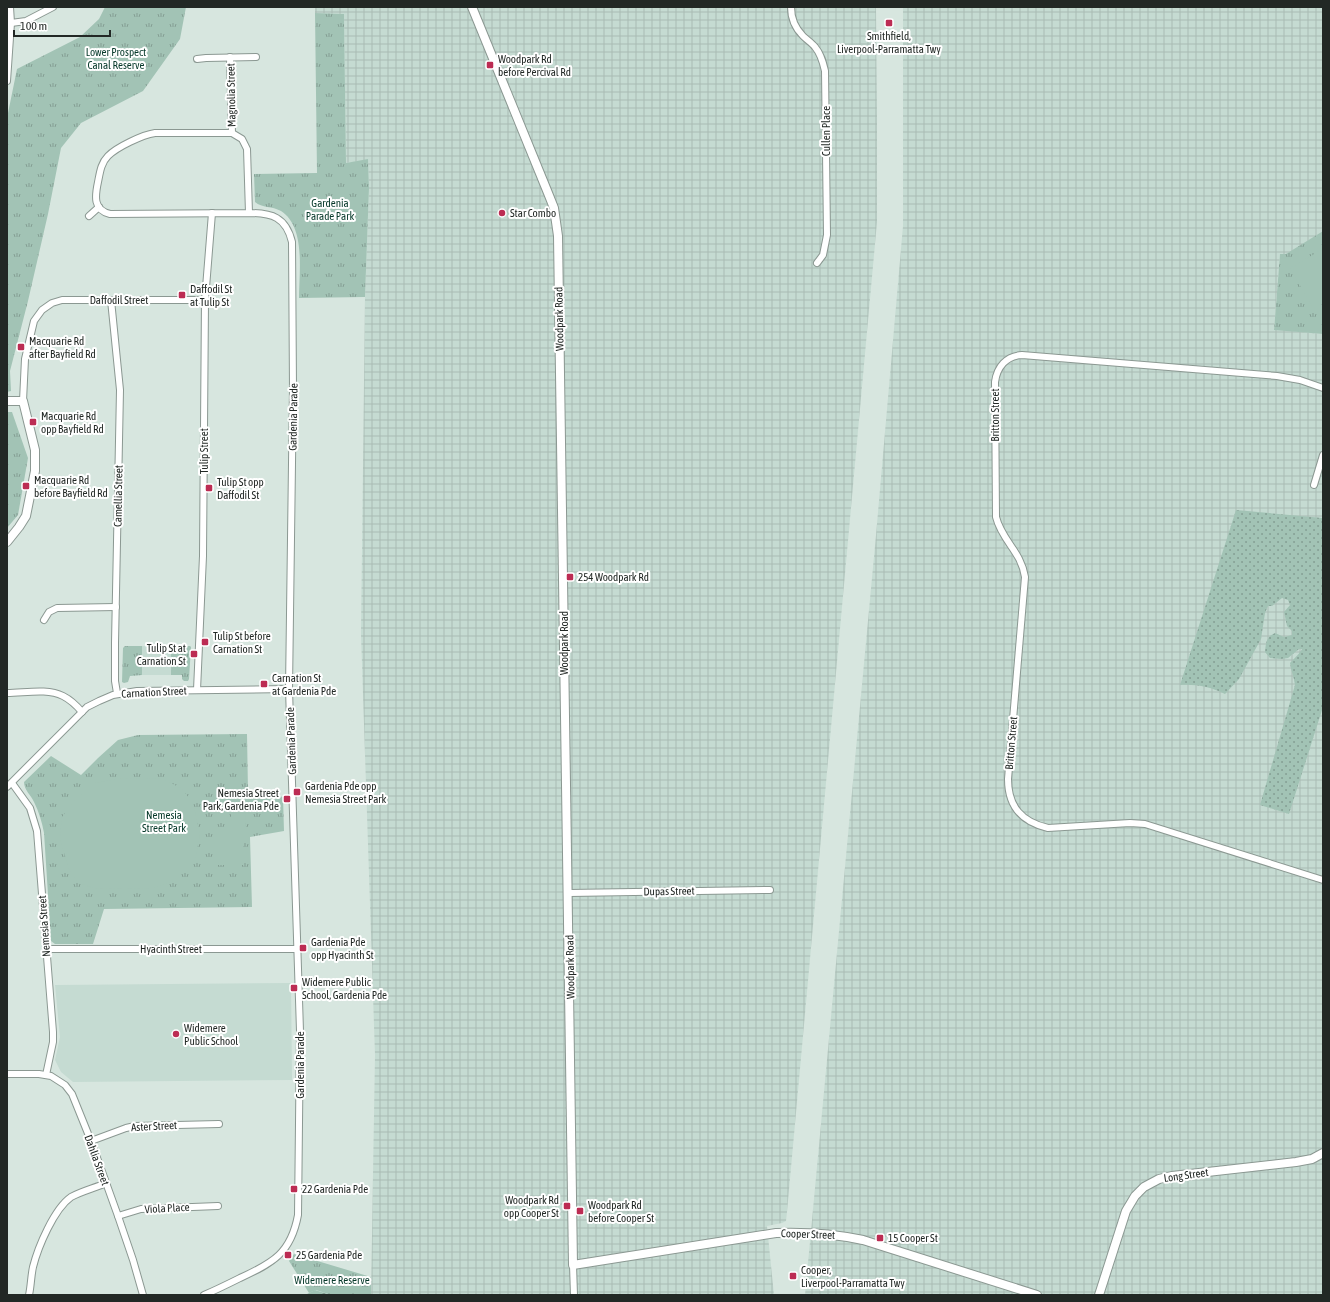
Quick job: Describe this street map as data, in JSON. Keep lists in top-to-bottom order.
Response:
{
  "streets": {
    "street": [
      "Magnolia Street",
      "Cullen Place",
      "Daffodil Street",
      "Woodpark Road",
      "Britton Street",
      "Gardenia Parade",
      "Tulip Street",
      "Camellia Street",
      "Carnation Street",
      "Dupas Street",
      "Nemesia Street",
      "Hyacinth Street",
      "Aster Street",
      "Dahlia Street",
      "Long Street",
      "Viola Place",
      "Cooper Street"
    ]
  },
  "crossings": [
    ["Daffodil Street", "Tulip Street"],
    ["Daffodil Street", "Camellia Street"],
    ["Woodpark Road", "Dupas Street"],
    ["Woodpark Road", "Cooper Street"],
    ["Gardenia Parade", "Tulip Street"],
    ["Gardenia Parade", "Carnation Street"],
    ["Gardenia Parade", "Hyacinth Street"],
    ["Tulip Street", "Carnation Street"],
    ["Camellia Street", "Carnation Street"],
    ["Carnation Street", "Nemesia Street"],
    ["Nemesia Street", "Hyacinth Street"],
    ["Nemesia Street", "Dahlia Street"],
    ["Aster Street", "Dahlia Street"],
    ["Dahlia Street", "Viola Place"]
  ],
  "parks": [
    "Lower Prospect Canal Reserve",
    "Gardenia Parade Park",
    "Nemesia Street Park",
    "Widemere Reserve"
  ],
  "places": {
    "transit": [
      "Smithfield, Liverpool-Parramatta Twy",
      "Woodpark Rd before Percival Rd",
      "Daffodil St at Tulip St",
      "Macquarie Rd after Bayfield Rd",
      "Macquarie Rd opp Bayfield Rd",
      "Macquarie Rd before Bayfield Rd",
      "Tulip St opp Daffodil St",
      "254 Woodpark Rd",
      "Tulip St before Carnation St",
      "Tulip St at Carnation St",
      "Carnation St at Gardenia Pde",
      "Gardenia Pde opp Nemesia Street Park",
      "Nemesia Street Park, Gardenia Pde",
      "Gardenia Pde opp Hyacinth St",
      "Widemere Public School, Gardenia Pde",
      "22 Gardenia Pde",
      "Woodpark Rd opp Cooper St",
      "Woodpark Rd before Cooper St",
      "15 Cooper St",
      "25 Gardenia Pde",
      "Cooper, Liverpool-Parramatta Twy"
    ],
    "other": ["Star Combo", "Widemere Public School"]
  },
  "scale_bar": "100 m"
}
